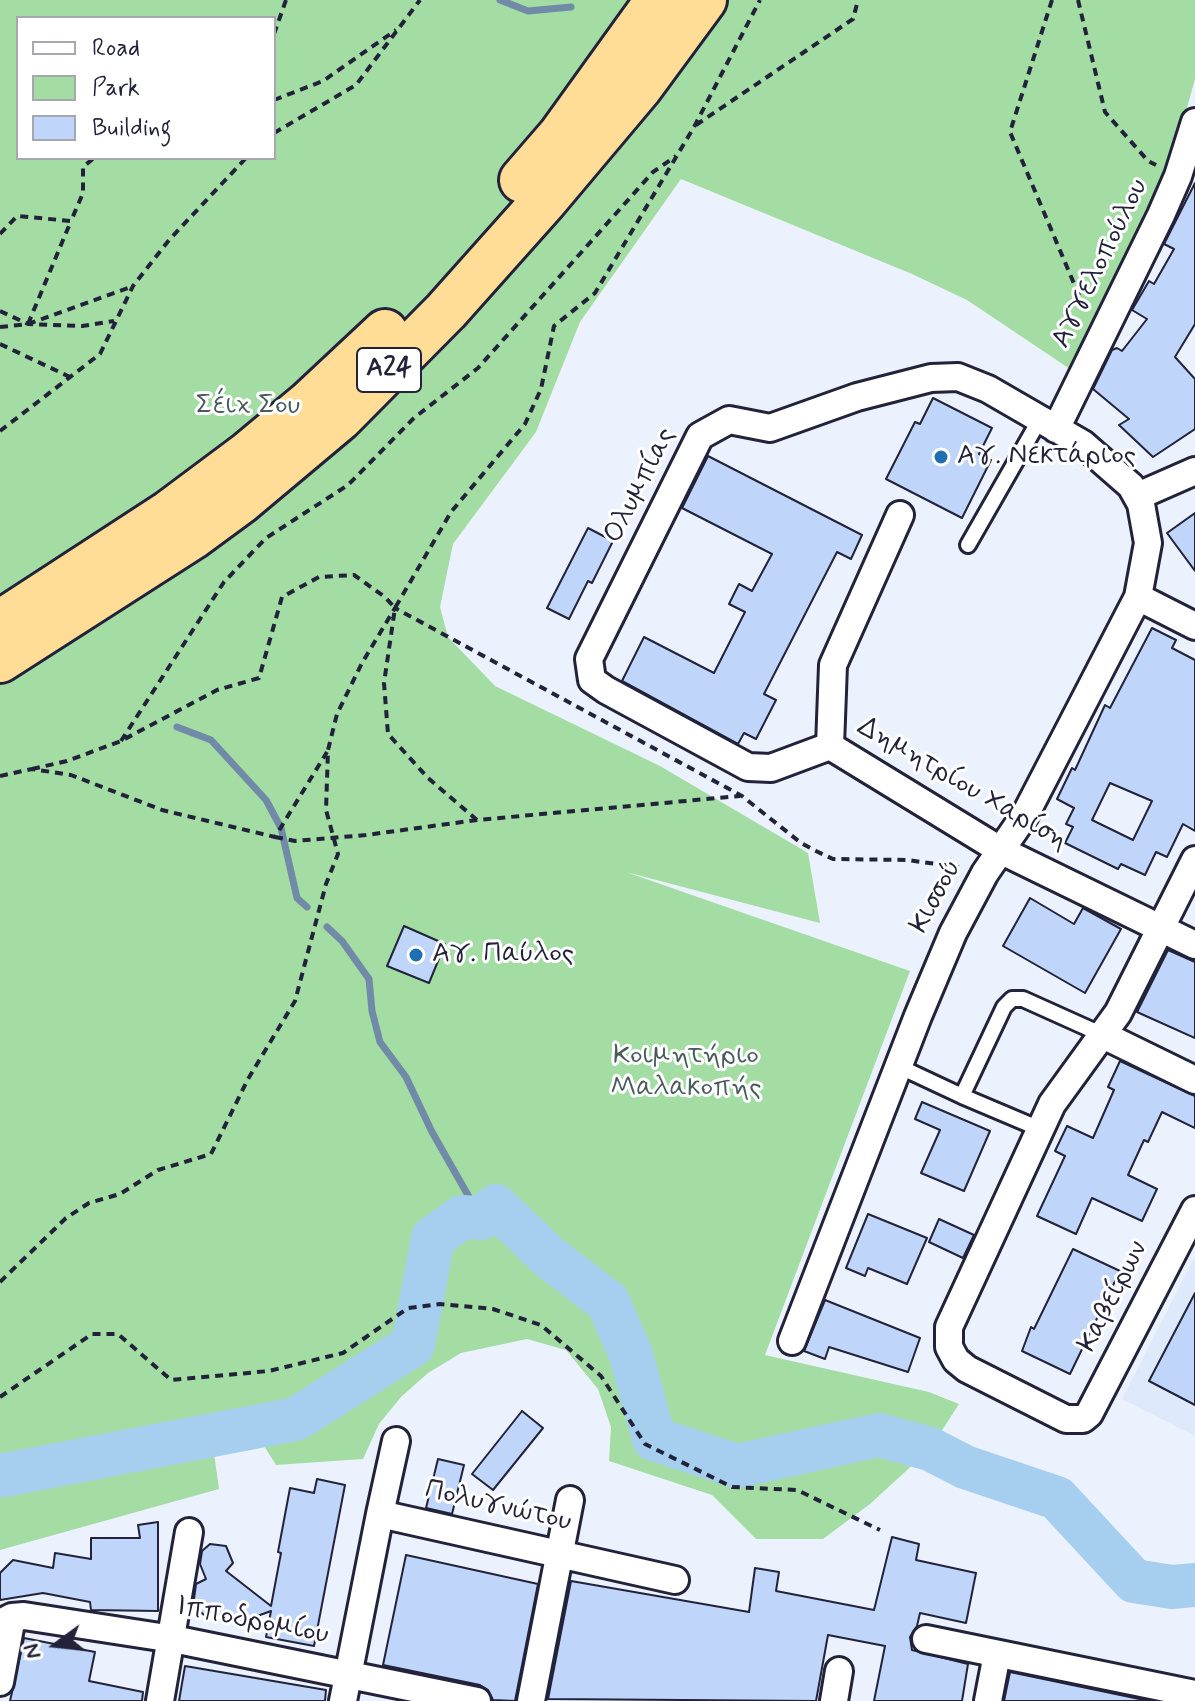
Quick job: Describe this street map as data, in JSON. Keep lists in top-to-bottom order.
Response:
{
  "streets": {
    "highway": ["Α24"],
    "street": [
      "Αγγελοπούλου",
      "Ολυμπίας",
      "Δημητρίου Χαρίση",
      "Κισσού",
      "Καβείρων",
      "Πολυγνώτου",
      "Ιπποδρομίου"
    ]
  },
  "crossings": [
    ["Αγγελοπούλου", "Ολυμπίας"],
    ["Ολυμπίας", "Δημητρίου Χαρίση"],
    ["Ολυμπίας", "Κισσού"],
    ["Δημητρίου Χαρίση", "Κισσού"]
  ],
  "parks": ["Σέιχ Σου", "Κοιμητήριο Μαλακοπής"],
  "places": ["Αγ. Νεκτάριος", "Αγ. Παύλος"],
  "legend": ["Road", "Park", "Building"],
  "north": "left"
}
